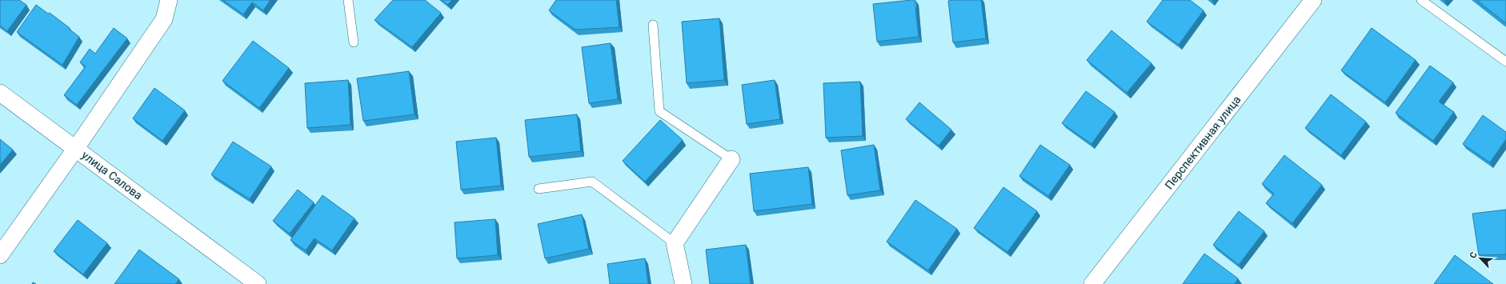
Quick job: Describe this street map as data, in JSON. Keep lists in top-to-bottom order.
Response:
{
  "streets": {
    "street": ["Перспективная улица", "улица Салова"]
  },
  "north": "top left"
}
